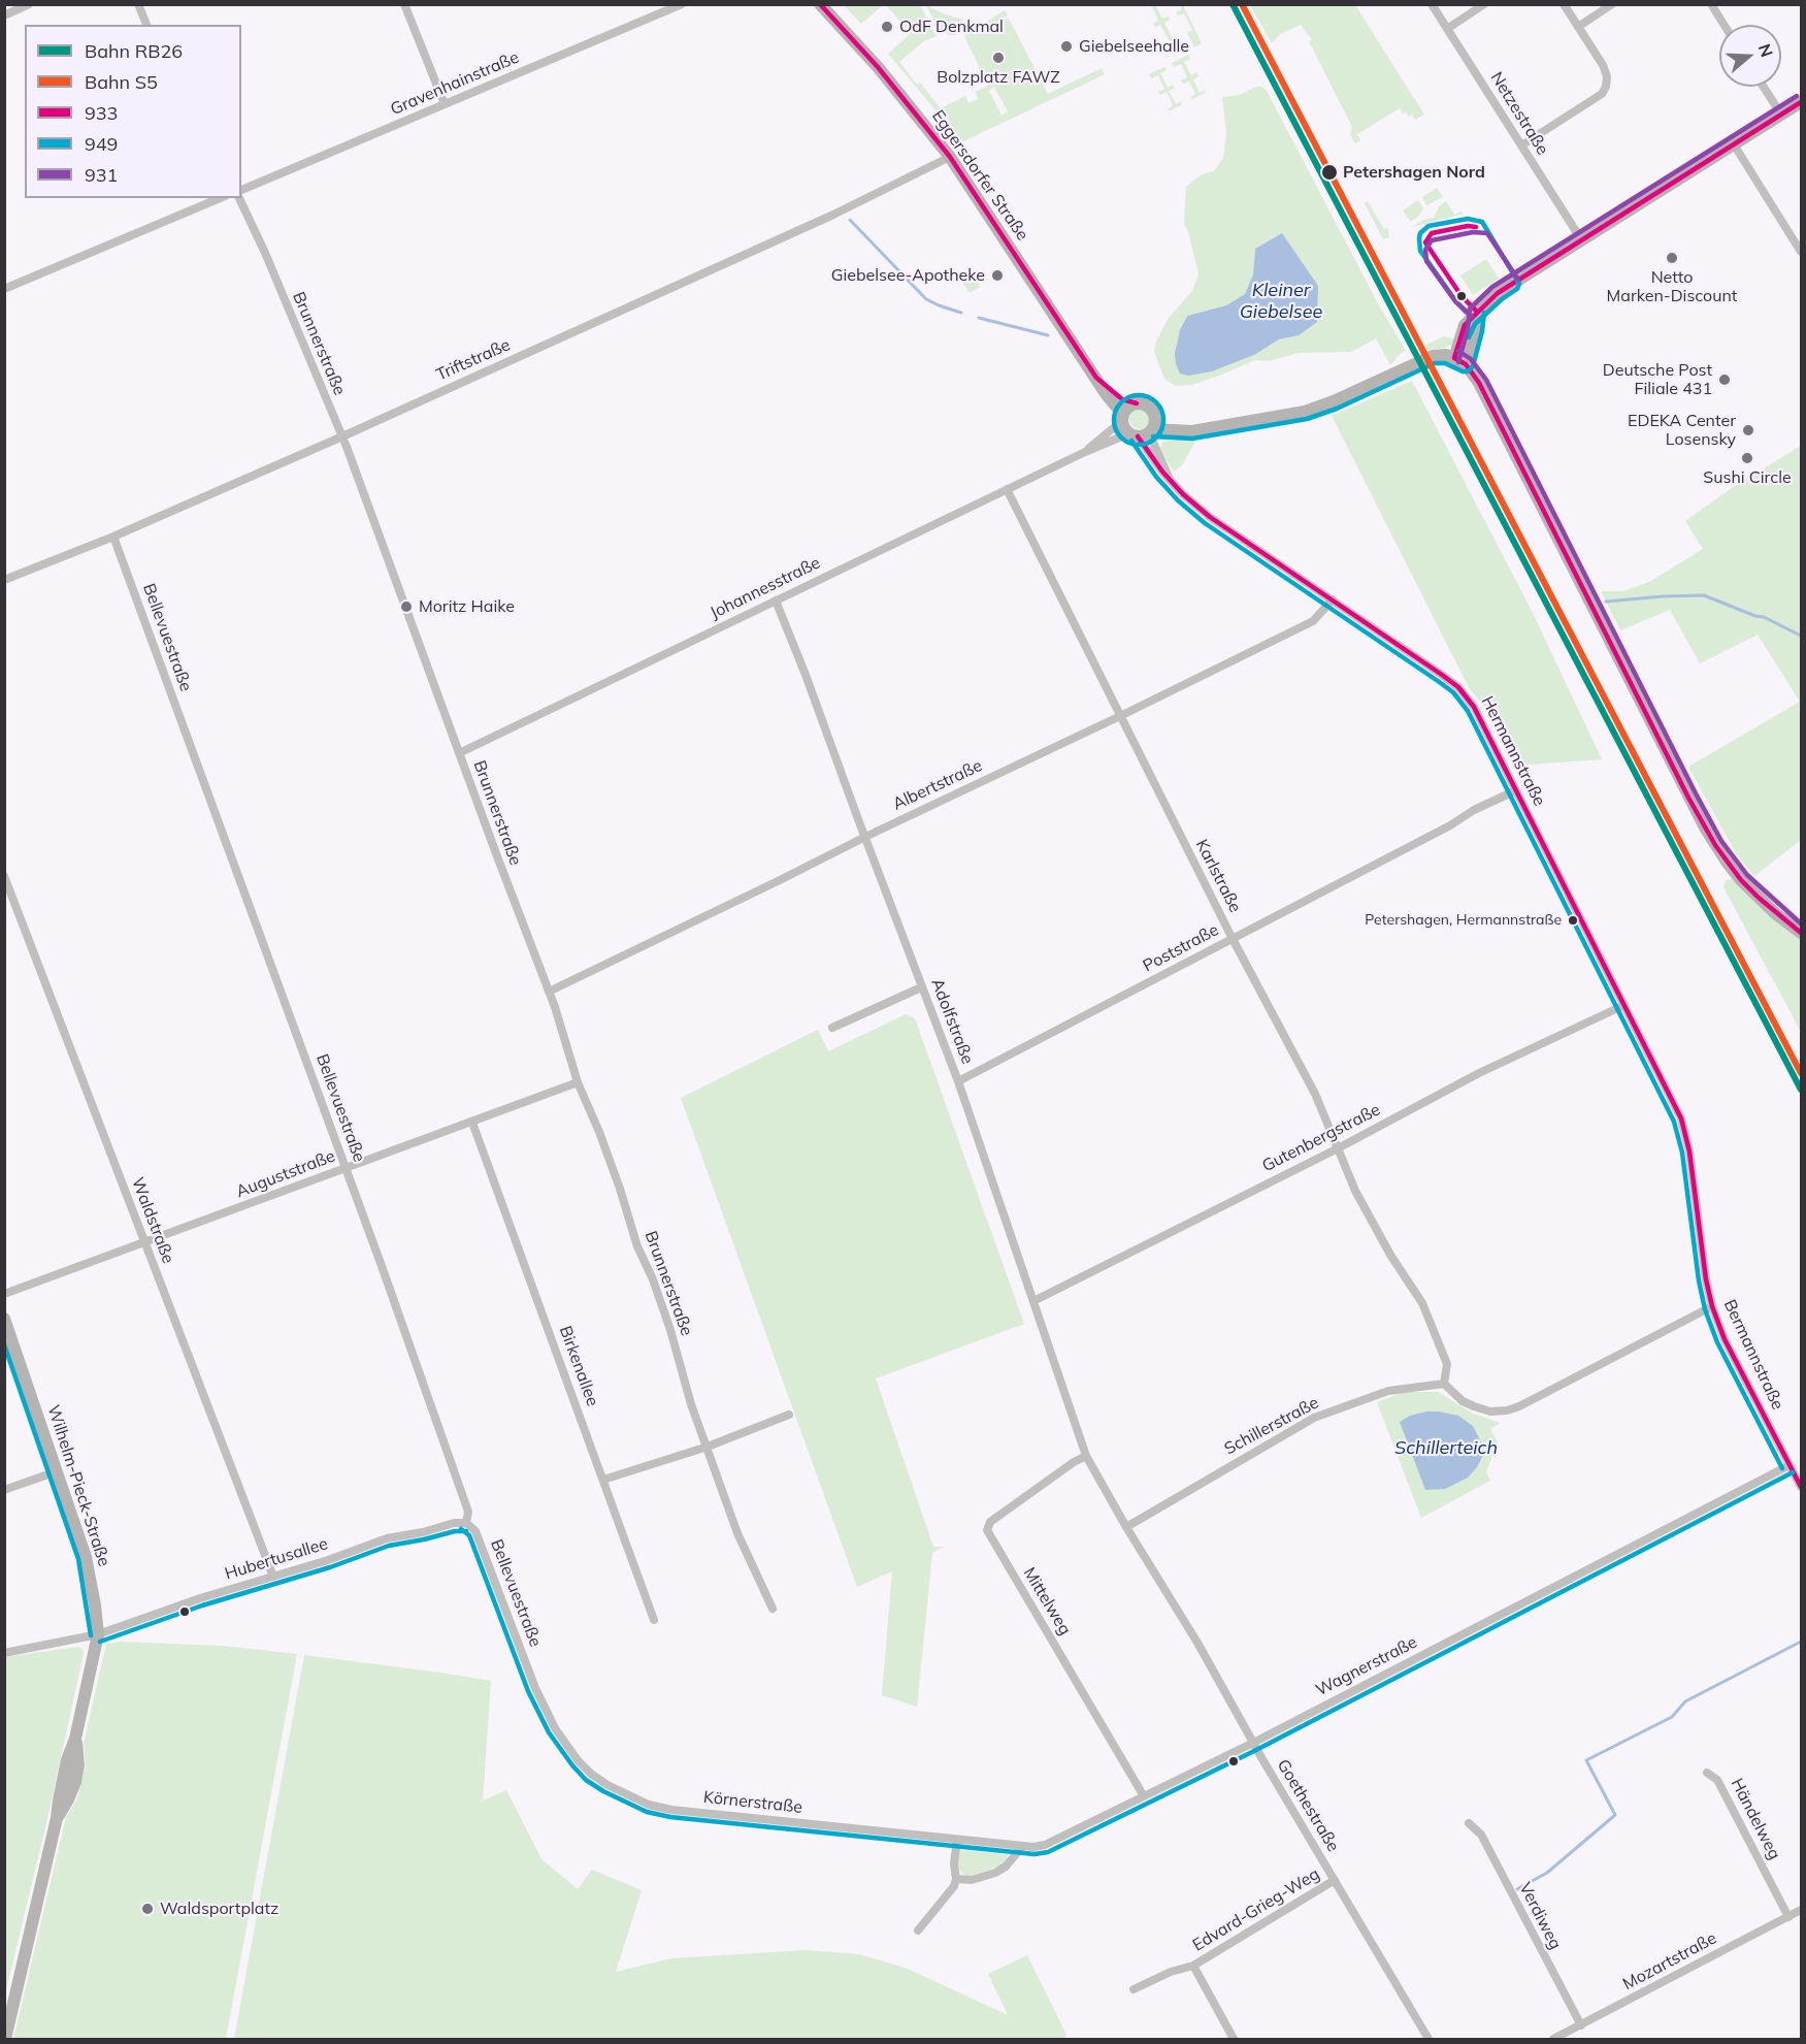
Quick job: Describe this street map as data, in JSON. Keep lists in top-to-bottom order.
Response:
{
  "streets": {
    "street": [
      "Gravenhainstraße",
      "Netzestraße",
      "Eggersdorfer Straße",
      "Brunnerstraße",
      "Triftstraße",
      "Johannesstraße",
      "Bellevuestraße",
      "Hermannstraße",
      "Albertstraße",
      "Karlstraße",
      "Poststraße",
      "Adolfstraße",
      "Gutenbergstraße",
      "Auguststraße",
      "Waldstraße",
      "Bermannstraße",
      "Birkenallee",
      "Schillerstraße",
      "Wilhelm-Pieck-Straße",
      "Hubertusallee",
      "Mittelweg",
      "Wagnerstraße",
      "Körnerstraße",
      "Goethestraße",
      "Händelweg",
      "Edvard-Grieg-Weg",
      "Verdiweg",
      "Mozartstraße"
    ]
  },
  "crossings": [
    ["Eggersdorfer Straße", "Triftstraße"],
    ["Eggersdorfer Straße", "Johannesstraße"],
    ["Eggersdorfer Straße", "Hermannstraße"],
    ["Brunnerstraße", "Triftstraße"],
    ["Brunnerstraße", "Johannesstraße"],
    ["Brunnerstraße", "Albertstraße"],
    ["Brunnerstraße", "Auguststraße"],
    ["Triftstraße", "Bellevuestraße"],
    ["Johannesstraße", "Hermannstraße"],
    ["Johannesstraße", "Karlstraße"],
    ["Johannesstraße", "Adolfstraße"],
    ["Bellevuestraße", "Auguststraße"],
    ["Bellevuestraße", "Hubertusallee"],
    ["Bellevuestraße", "Körnerstraße"],
    ["Hermannstraße", "Albertstraße"],
    ["Hermannstraße", "Poststraße"],
    ["Hermannstraße", "Gutenbergstraße"],
    ["Hermannstraße", "Bermannstraße"],
    ["Albertstraße", "Karlstraße"],
    ["Albertstraße", "Adolfstraße"],
    ["Karlstraße", "Poststraße"],
    ["Karlstraße", "Gutenbergstraße"],
    ["Karlstraße", "Schillerstraße"],
    ["Poststraße", "Adolfstraße"],
    ["Adolfstraße", "Gutenbergstraße"],
    ["Adolfstraße", "Mittelweg"],
    ["Adolfstraße", "Goethestraße"],
    ["Auguststraße", "Waldstraße"],
    ["Auguststraße", "Birkenallee"],
    ["Waldstraße", "Hubertusallee"],
    ["Bermannstraße", "Wagnerstraße"],
    ["Schillerstraße", "Goethestraße"],
    ["Wilhelm-Pieck-Straße", "Hubertusallee"],
    ["Mittelweg", "Wagnerstraße"],
    ["Mittelweg", "Goethestraße"],
    ["Wagnerstraße", "Körnerstraße"],
    ["Wagnerstraße", "Goethestraße"],
    ["Goethestraße", "Edvard-Grieg-Weg"],
    ["Händelweg", "Mozartstraße"],
    ["Verdiweg", "Mozartstraße"]
  ],
  "water": ["Kleiner Giebelsee", "Schillerteich"],
  "places": [
    "OdF Denkmal",
    "Giebelseehalle",
    "Bolzplatz FAWZ",
    "Petershagen Nord",
    "Netto Marken-Discount",
    "Giebelsee-Apotheke",
    "Deutsche Post Filiale 431",
    "EDEKA Center Losensky",
    "Sushi Circle",
    "Moritz Haike",
    "Petershagen, Hermannstraße",
    "Waldsportplatz"
  ],
  "lines": [
    "rail line RB26",
    "rail line S5",
    "transit line 933",
    "transit line 931",
    "transit line 949"
  ],
  "legend": [
    "Bahn RB26",
    "Bahn S5",
    "933",
    "949",
    "931"
  ],
  "north": "right"
}
